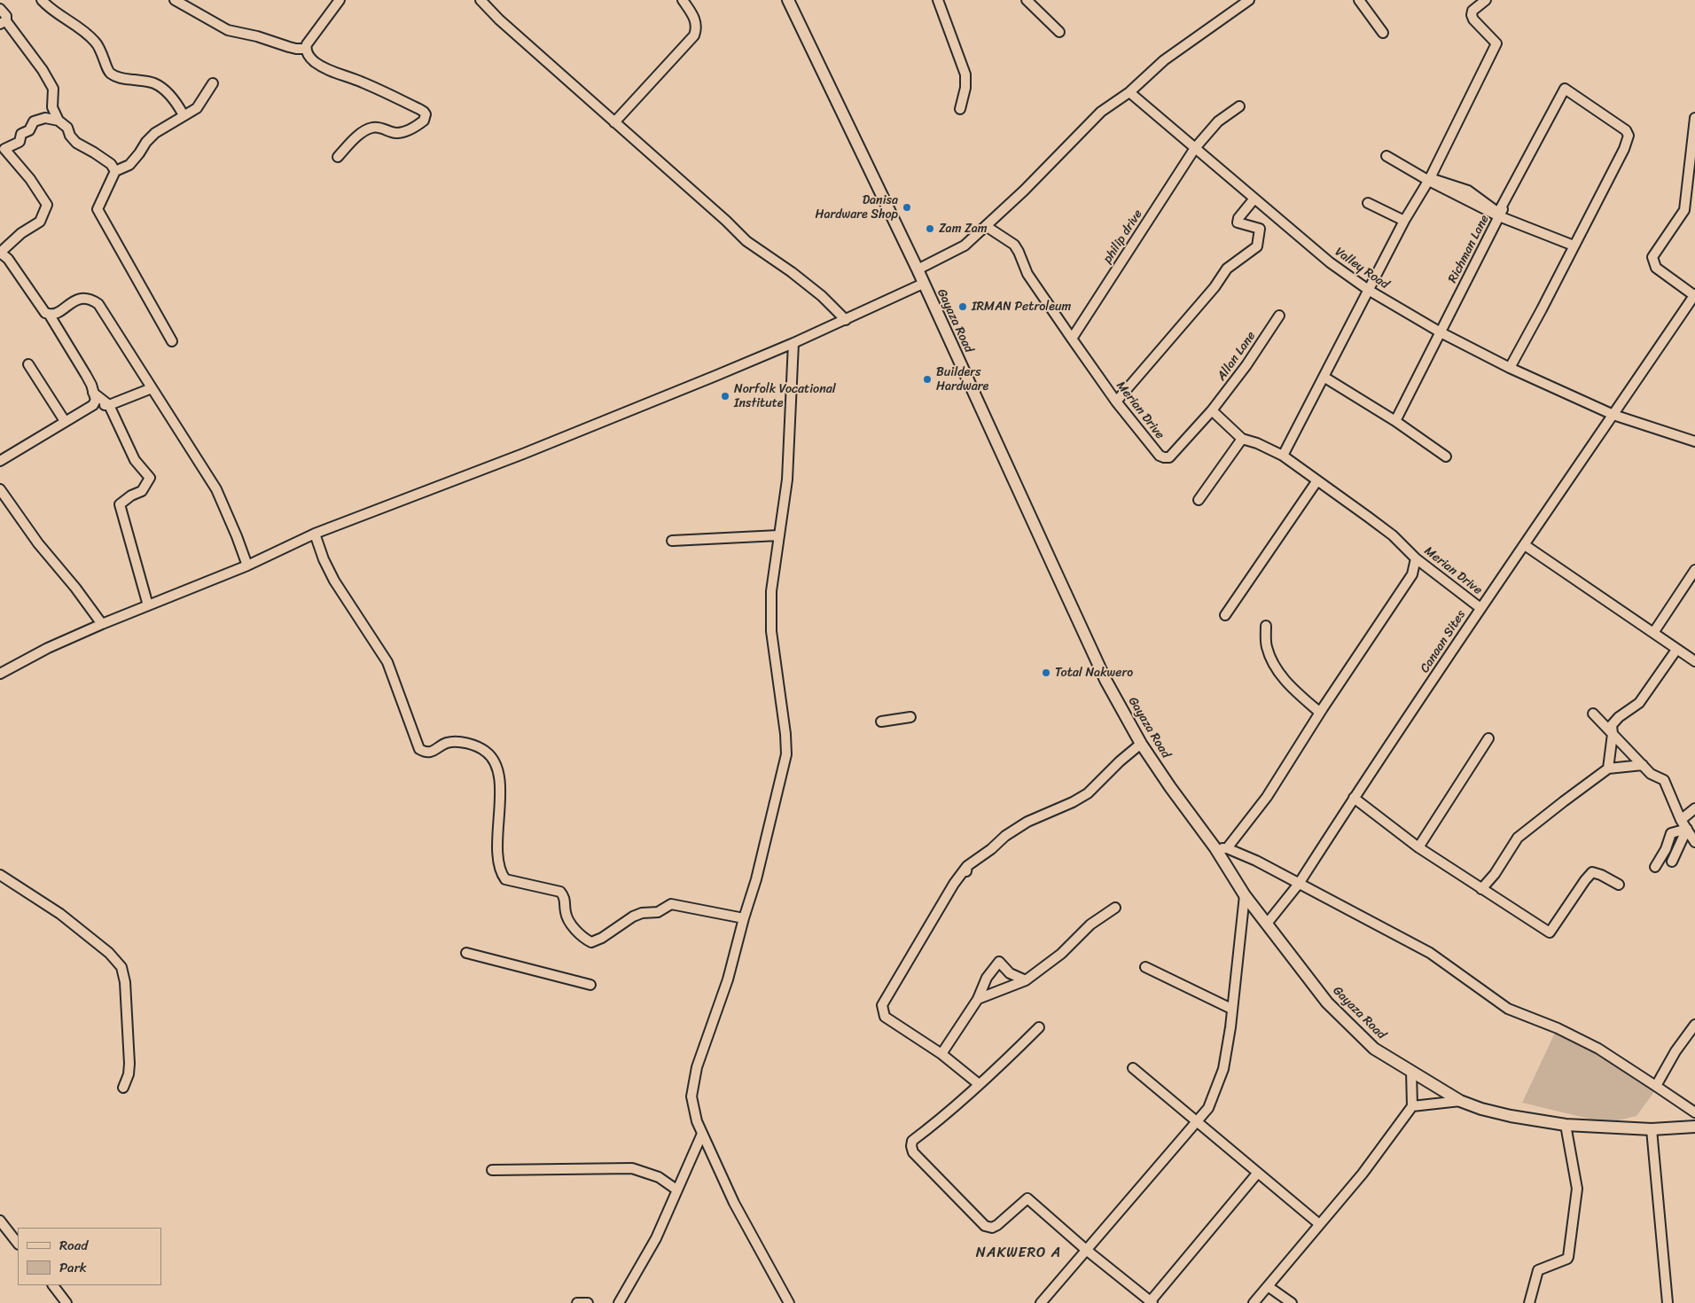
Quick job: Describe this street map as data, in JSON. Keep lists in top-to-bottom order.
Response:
{
  "streets": {
    "main road": ["Gayaza Road"],
    "street": [
      "philip drive",
      "Richman Lane",
      "Valley Road",
      "Allan Lane",
      "Merian Drive",
      "Canaan Sites"
    ]
  },
  "crossings": [
    ["philip drive", "Valley Road"],
    ["philip drive", "Merian Drive"],
    ["Richman Lane", "Valley Road"],
    ["Valley Road", "Canaan Sites"],
    ["Gayaza Road", "Canaan Sites"],
    ["Allan Lane", "Merian Drive"],
    ["Merian Drive", "Canaan Sites"]
  ],
  "districts": ["NAKWERO A"],
  "places": [
    "Danisa Hardware Shop",
    "Zam Zam",
    "IRMAN Petroleum",
    "Builders Hardware",
    "Norfolk Vocational Institute",
    "Total Nakwero"
  ],
  "legend": ["Road", "Park"]
}
